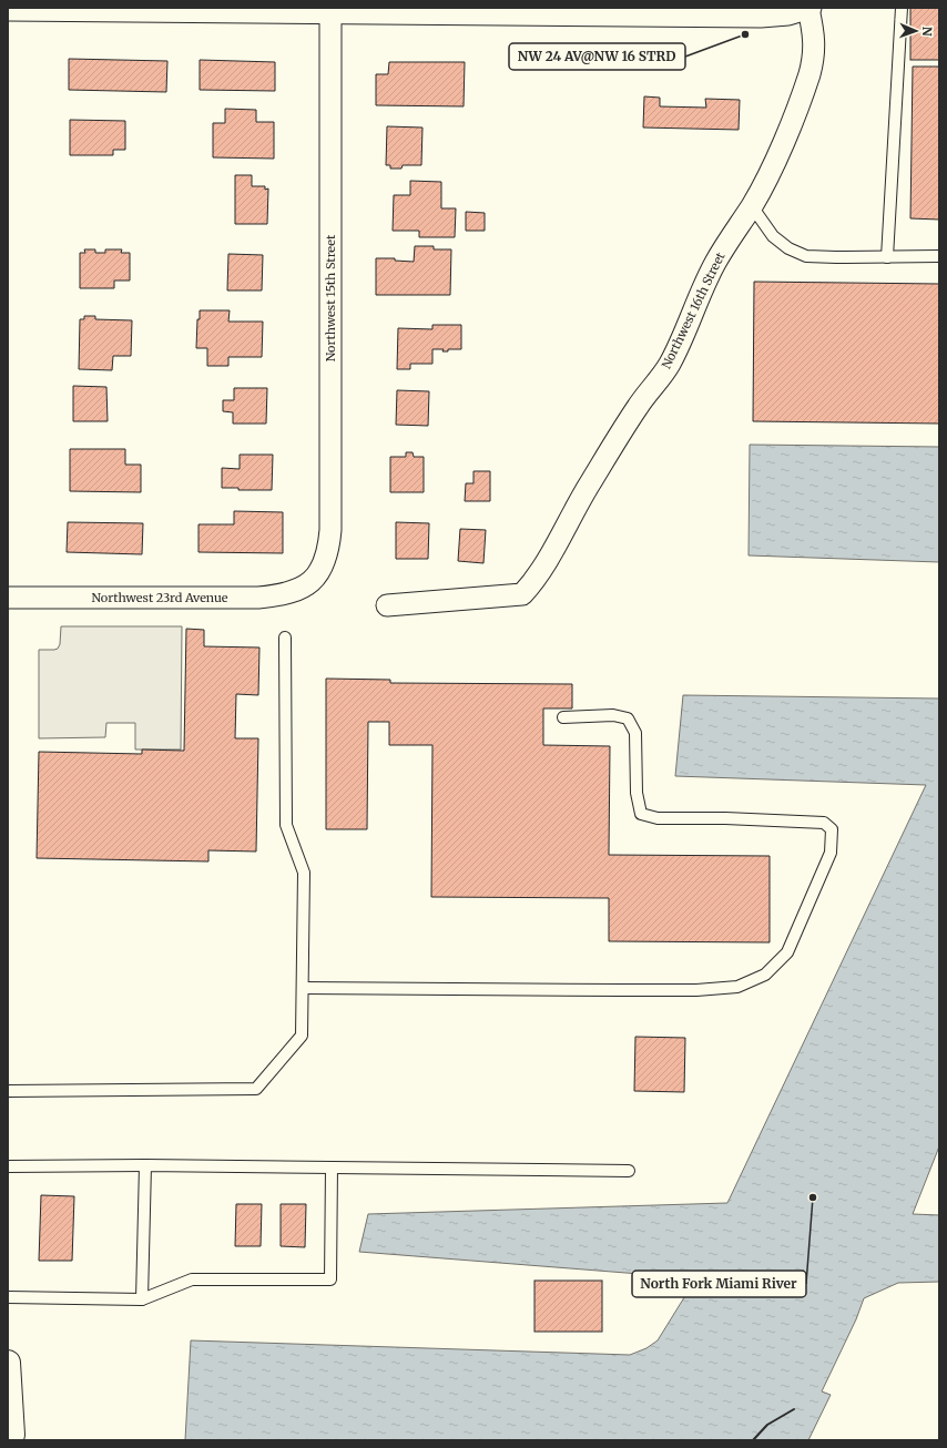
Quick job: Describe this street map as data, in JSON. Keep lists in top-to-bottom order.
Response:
{
  "streets": {
    "street": ["Northwest 15th Street", "Northwest 16th Street", "Northwest 23rd Avenue"]
  },
  "crossings": [
    ["Northwest 15th Street", "Northwest 23rd Avenue"]
  ],
  "places": ["NW 24 AV@NW 16 STRD", "North Fork Miami River"],
  "north": "right"
}
